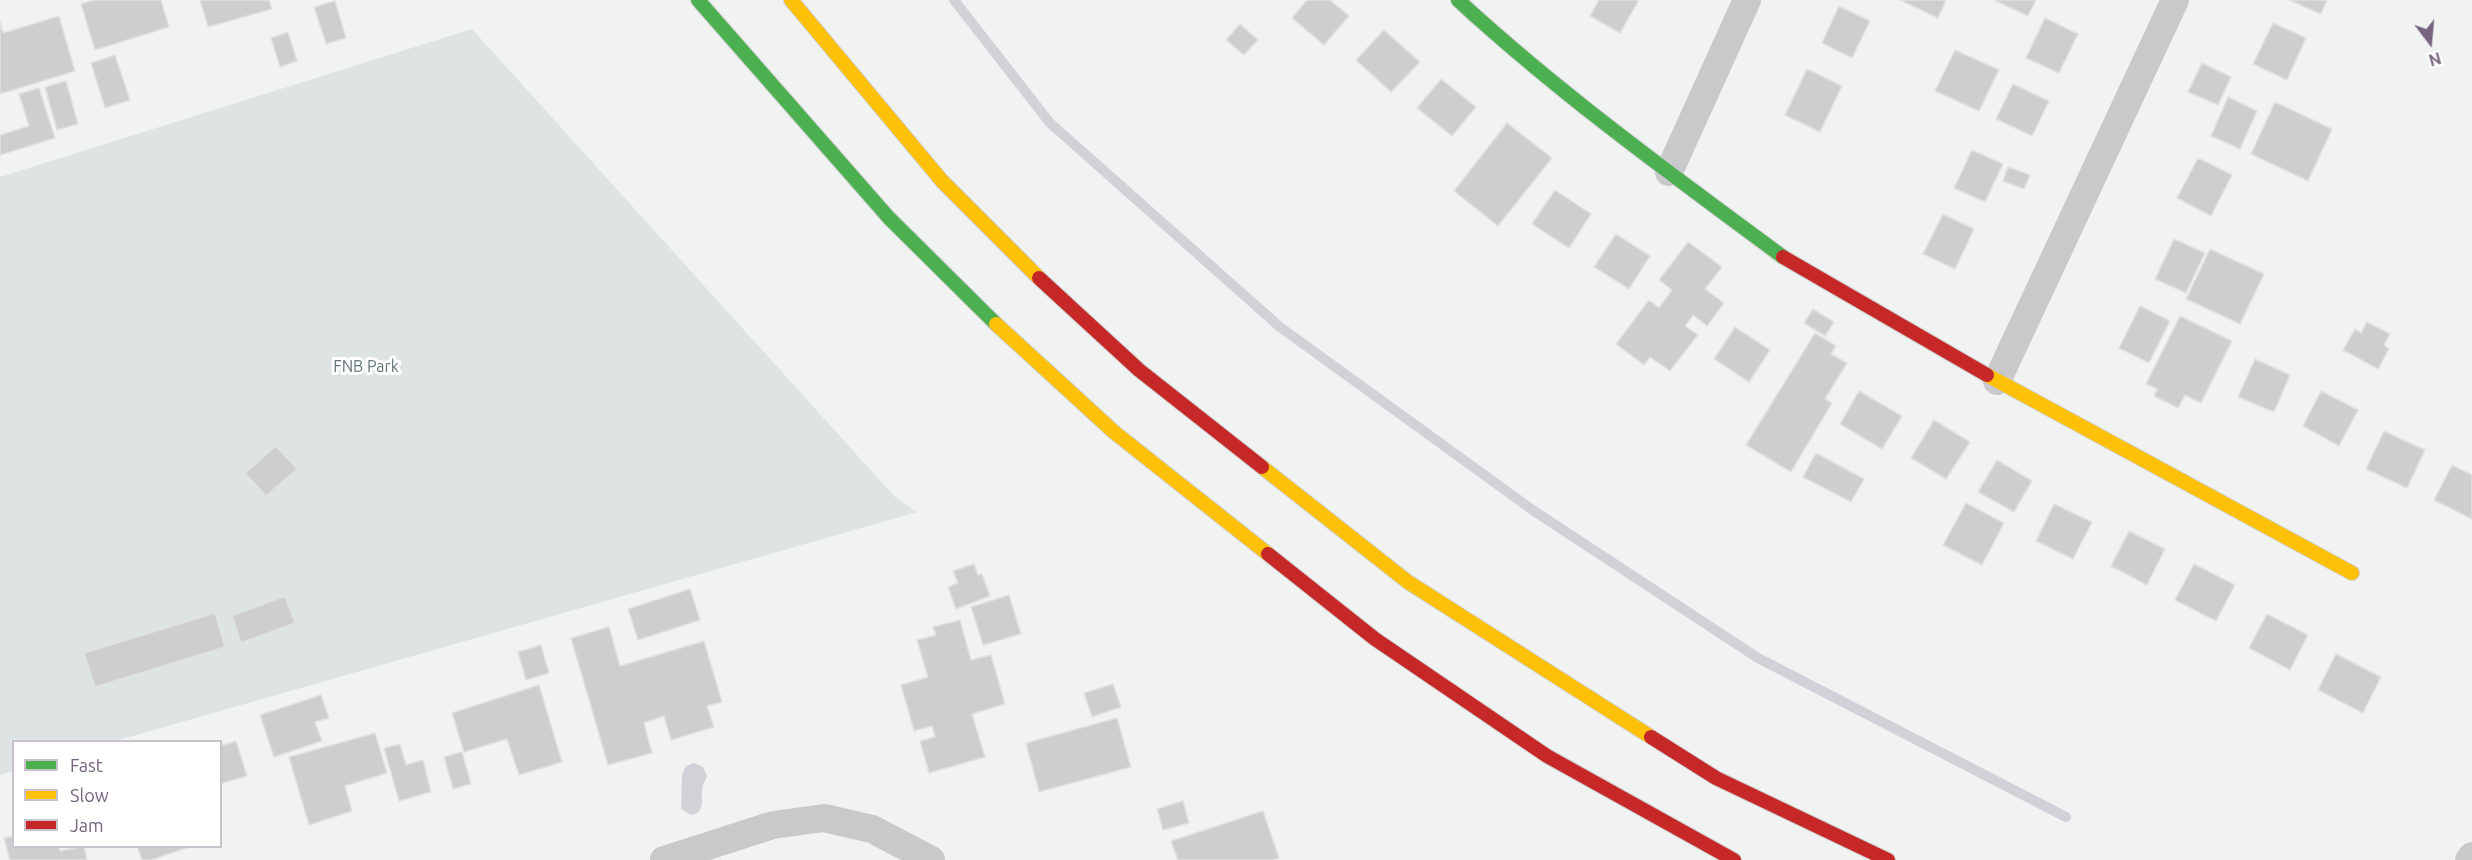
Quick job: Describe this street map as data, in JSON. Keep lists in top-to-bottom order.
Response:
{
  "parks": ["FNB Park"],
  "legend": ["Fast", "Slow", "Jam"],
  "north": "bottom"
}
